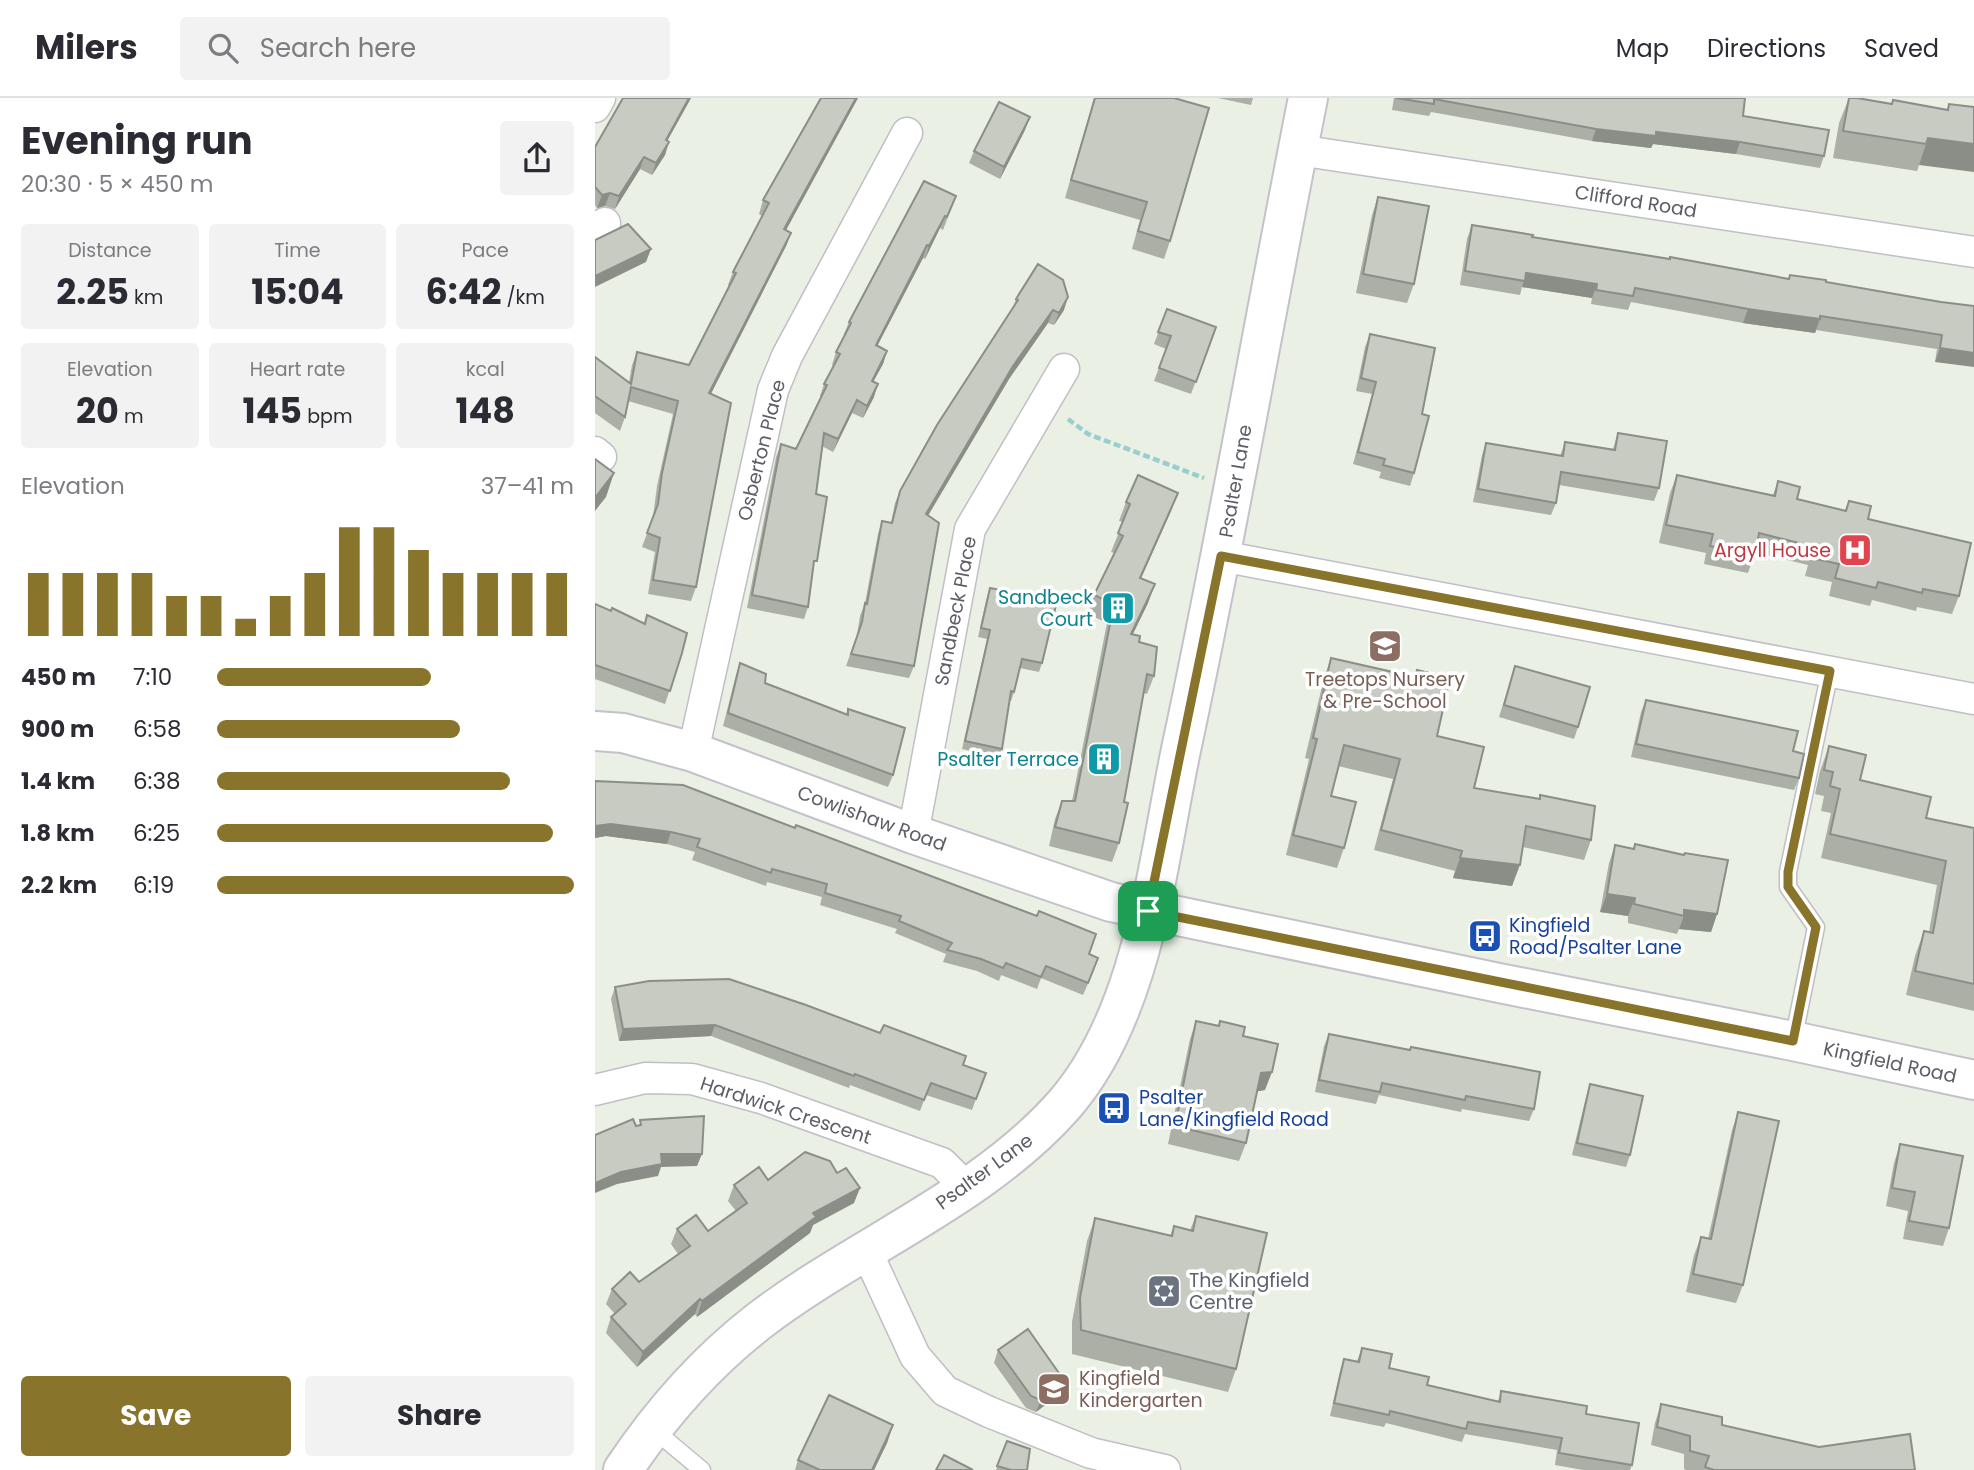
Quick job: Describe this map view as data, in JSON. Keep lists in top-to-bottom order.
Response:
{
  "streets": {
    "street": [
      "Clifford Road",
      "Osberton Place",
      "Psalter Lane",
      "Sandbeck Place",
      "Cowlishaw Road",
      "Kingfield Road",
      "Hardwick Crescent"
    ]
  },
  "crossings": [
    ["Clifford Road", "Psalter Lane"],
    ["Osberton Place", "Cowlishaw Road"],
    ["Psalter Lane", "Cowlishaw Road"],
    ["Psalter Lane", "Kingfield Road"],
    ["Psalter Lane", "Hardwick Crescent"],
    ["Sandbeck Place", "Cowlishaw Road"],
    ["Cowlishaw Road", "Kingfield Road"]
  ],
  "places": {
    "hospital": ["Argyll House"],
    "building": ["Sandbeck Court", "Psalter Terrace"],
    "school or university": ["Treetops Nursery & Pre-School", "Kingfield Kindergarten"],
    "bus stop": ["Kingfield Road/Psalter Lane", "Psalter Lane/Kingfield Road"],
    "synagogue": ["The Kingfield Centre"]
  },
  "page": {
    "header": "Milers",
    "search": "Search here",
    "nav": ["Map", "Directions", "Saved"],
    "heading": ["Evening run", "20:30 · 5 × 450 m"],
    "stats": [
      ["Distance", "2.25 km"],
      ["Time", "15:04"],
      ["Pace", "6:42 /km"],
      ["Elevation", "20 m"],
      ["Heart rate", "145 bpm"],
      ["kcal", "148"]
    ],
    "chart": ["Elevation", "37–41 m"],
    "list": [
      {
        "name": "450 m",
        "note": "7:10"
      },
      {
        "name": "900 m",
        "note": "6:58"
      },
      {
        "name": "1.4 km",
        "note": "6:38"
      },
      {
        "name": "1.8 km",
        "note": "6:25"
      },
      {
        "name": "2.2 km",
        "note": "6:19"
      }
    ],
    "buttons": ["Save", "Share"]
  }
}
